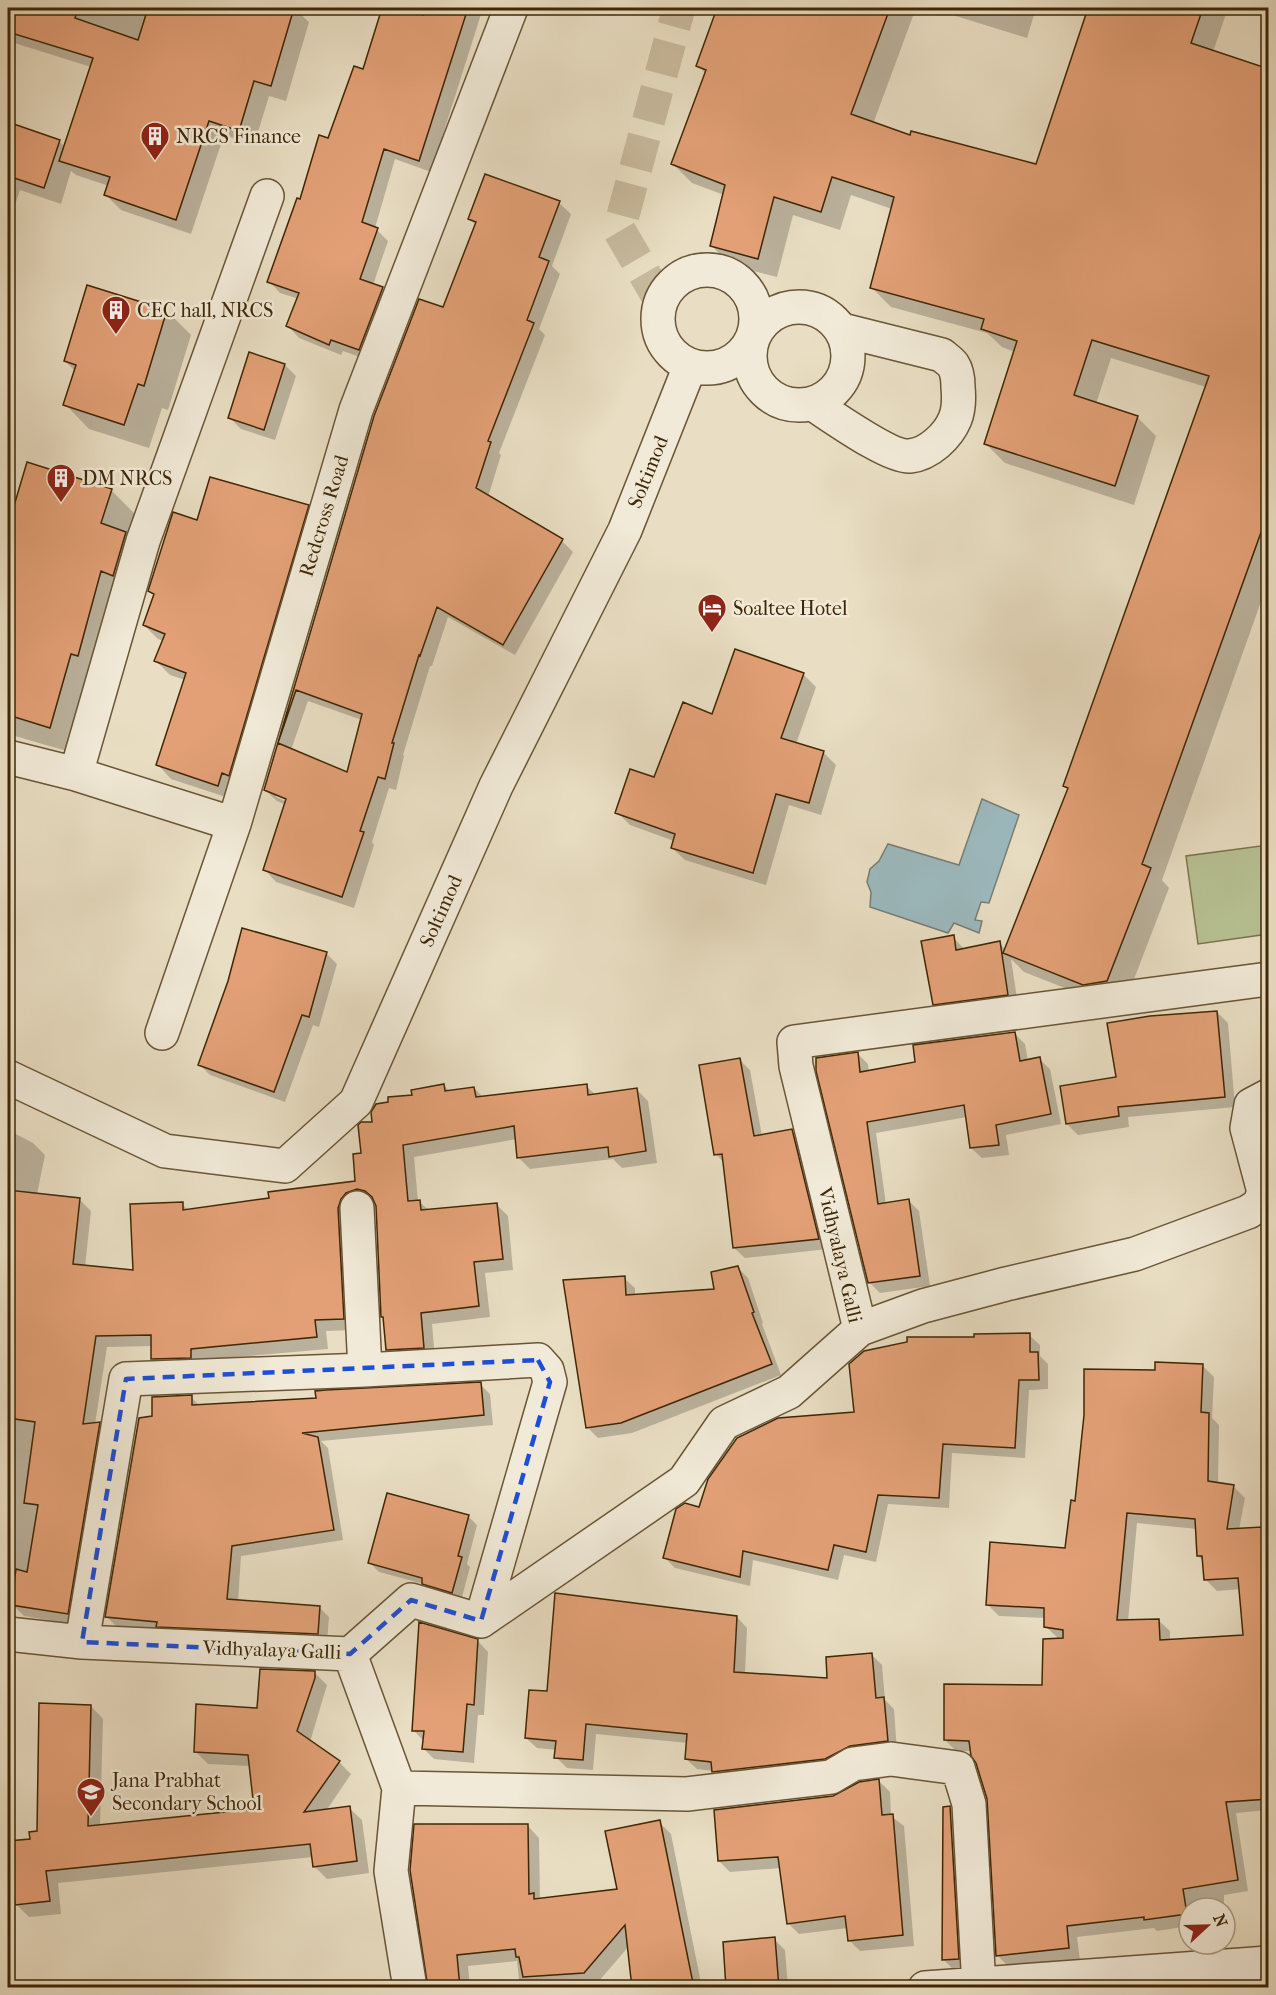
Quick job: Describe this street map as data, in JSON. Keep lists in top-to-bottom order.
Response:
{
  "streets": {
    "street": ["Soltimod", "Redcross Road", "Vidhyalaya Galli"]
  },
  "places": {
    "building": ["NRCS Finance", "CEC hall, NRCS", "DM NRCS"],
    "hotel": ["Soaltee Hotel"],
    "school or university": ["Jana Prabhat Secondary School"]
  },
  "north": "right"
}
